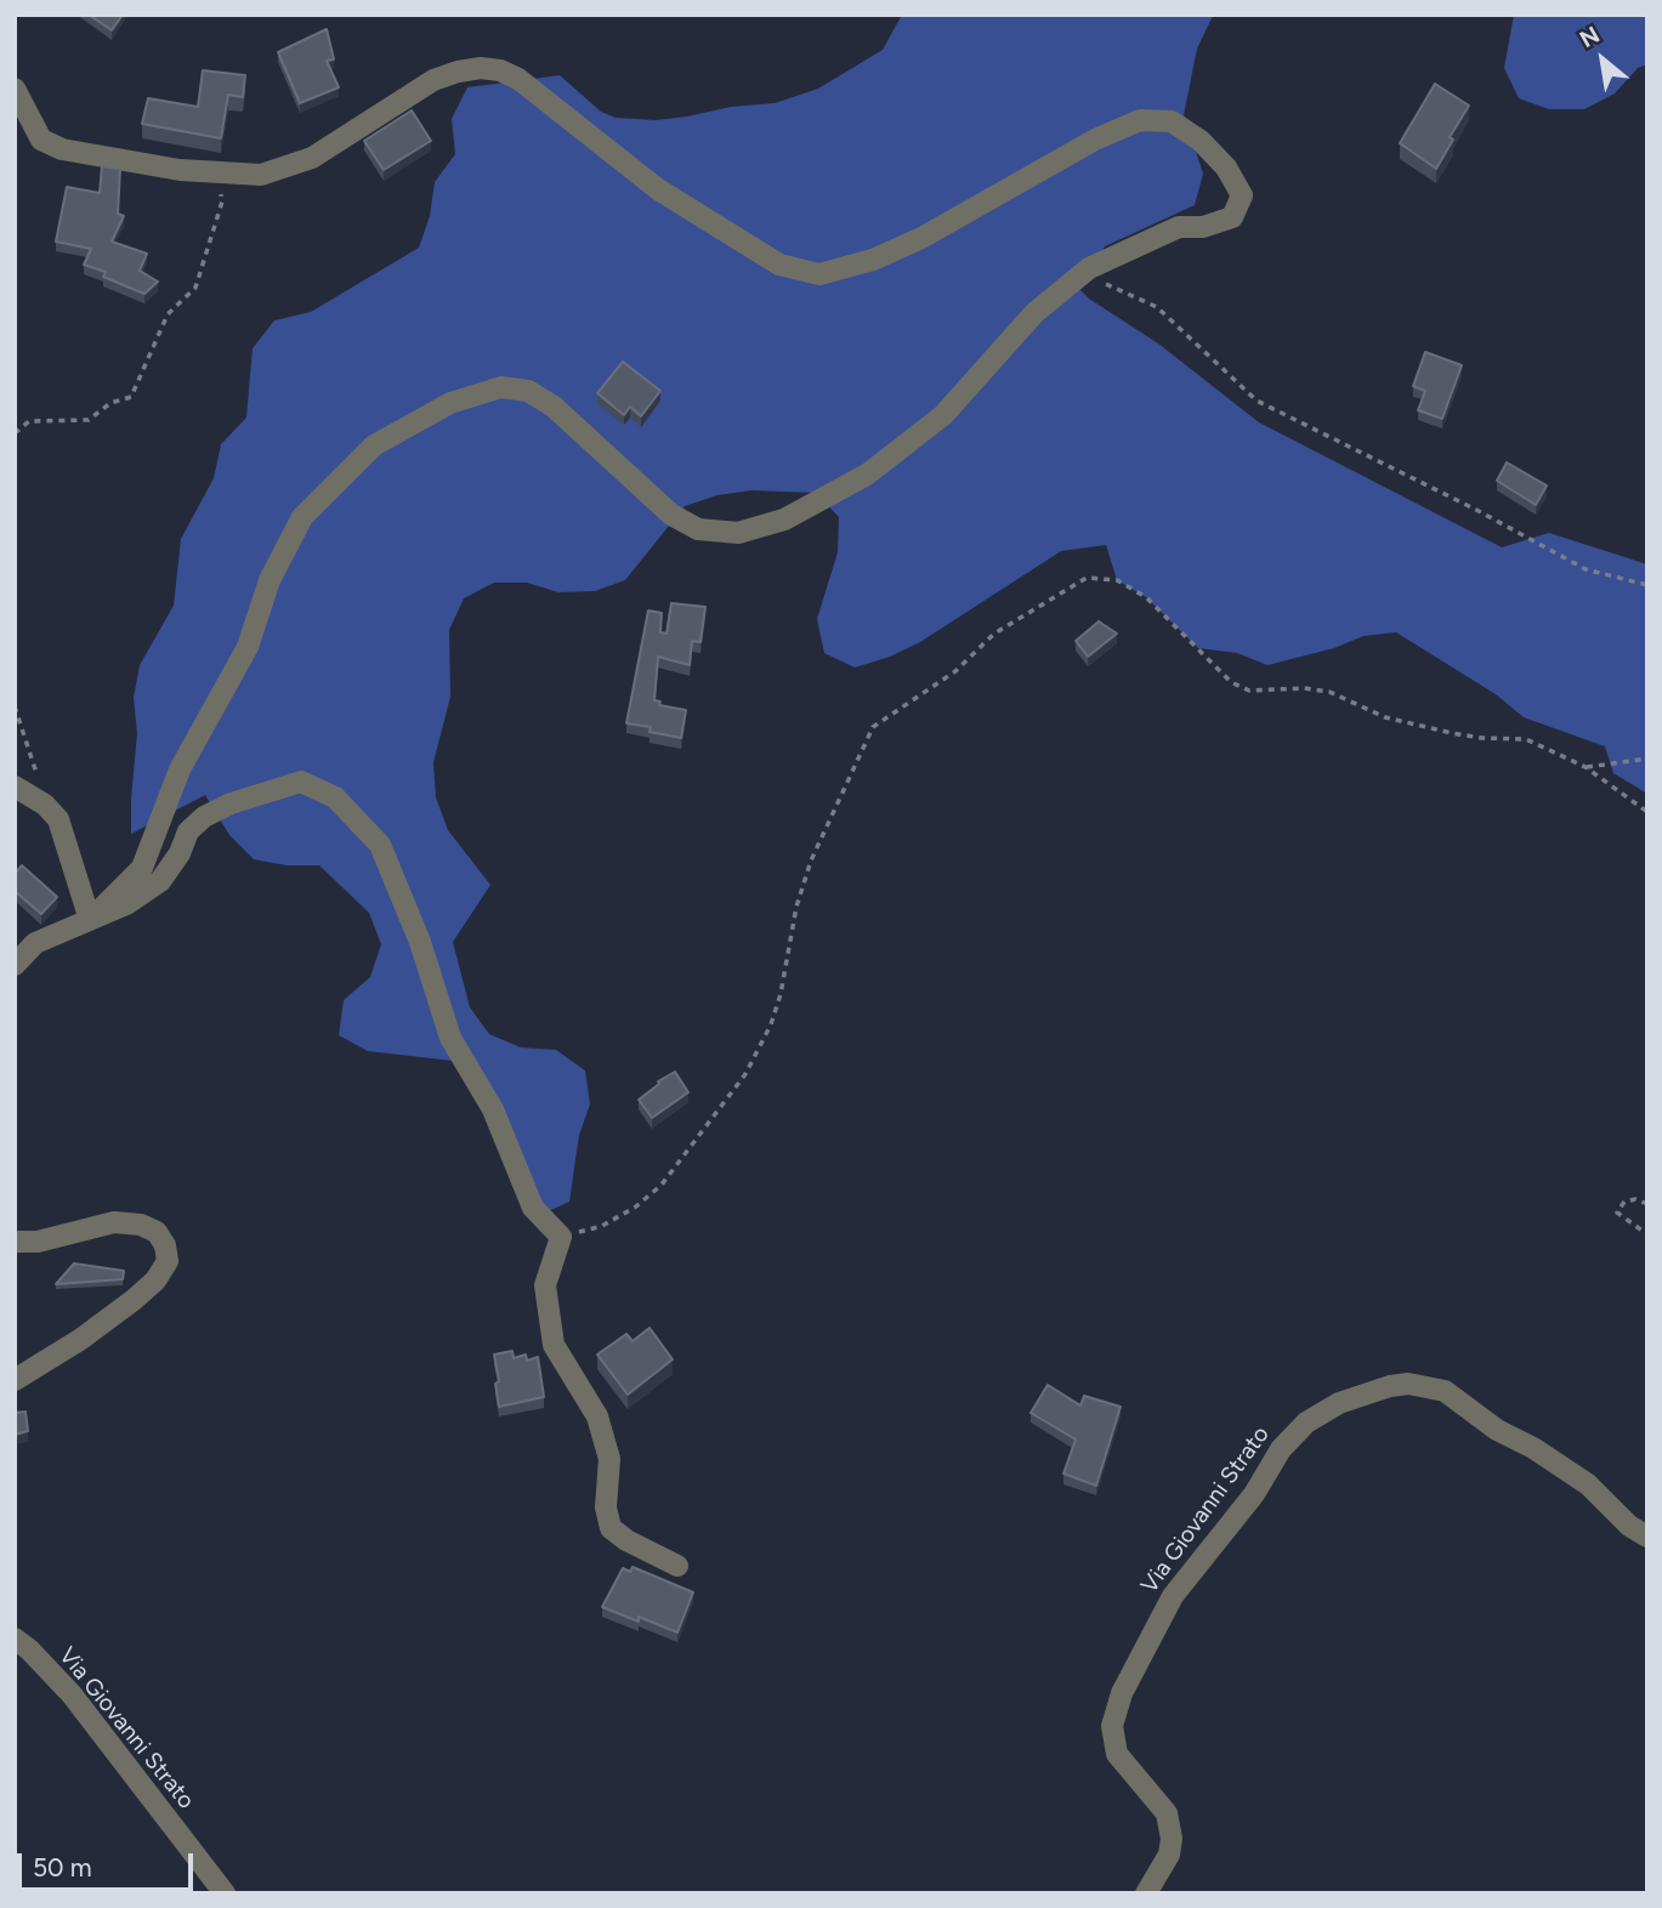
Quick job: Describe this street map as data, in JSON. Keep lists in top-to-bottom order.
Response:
{
  "streets": {
    "street": ["Via Giovanni Strato"]
  },
  "scale_bar": "50 m",
  "north": "top left"
}
